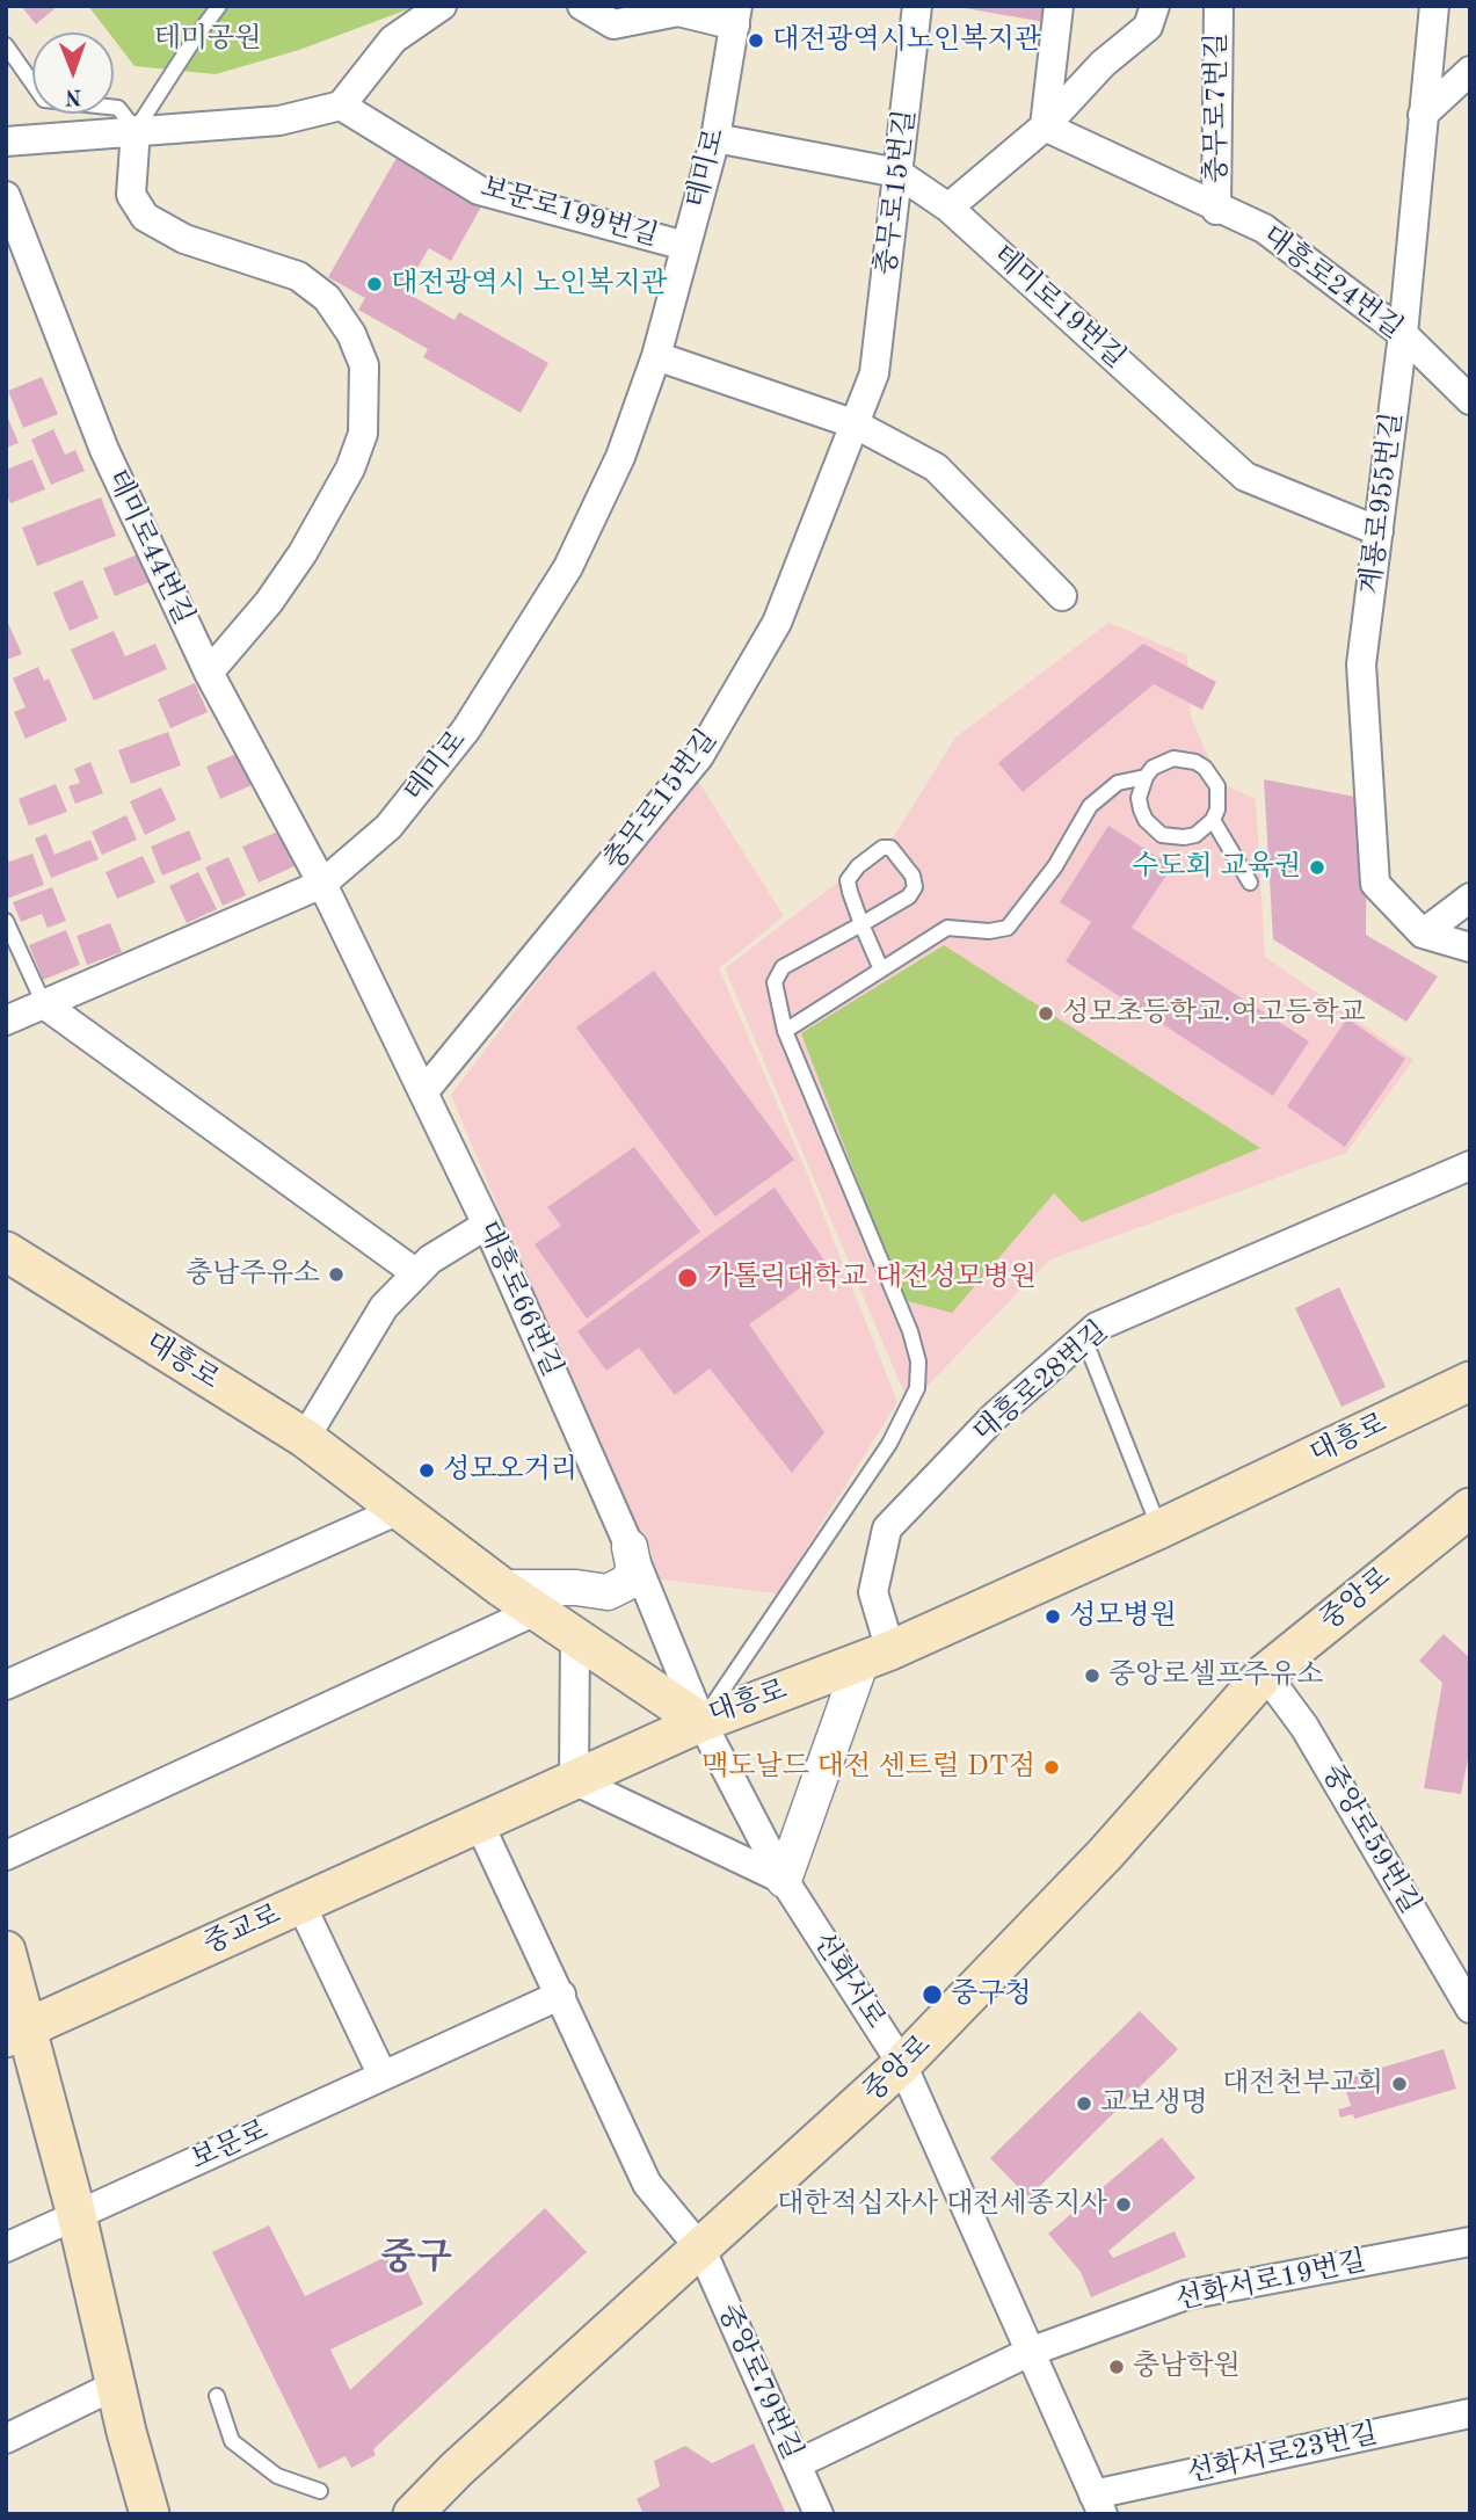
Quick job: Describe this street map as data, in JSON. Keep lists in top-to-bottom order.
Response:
{
  "streets": {
    "main road": ["대흥로", "중앙로", "중교로"],
    "street": [
      "충무로7번길",
      "테미로",
      "충무로15번길",
      "보문로199번길",
      "대흥로24번길",
      "테미로19번길",
      "계룡로955번길",
      "테미로44번길",
      "대흥로66번길",
      "대흥로28번길",
      "중앙로59번길",
      "선화서로",
      "보문로",
      "선화서로19번길",
      "중앙로79번길",
      "선화서로23번길"
    ]
  },
  "crossings": [
    ["충무로7번길", "대흥로24번길"],
    ["테미로", "보문로199번길"],
    ["테미로", "테미로19번길"],
    ["테미로", "테미로44번길"],
    ["테미로", "대흥로66번길"],
    ["충무로15번길", "테미로19번길"],
    ["충무로15번길", "대흥로66번길"],
    ["대흥로24번길", "계룡로955번길"],
    ["테미로19번길", "계룡로955번길"],
    ["테미로44번길", "대흥로66번길"],
    ["대흥로66번길", "대흥로"],
    ["대흥로66번길", "중교로"],
    ["대흥로66번길", "선화서로"],
    ["대흥로", "대흥로28번길"],
    ["대흥로", "중교로"],
    ["대흥로", "선화서로"],
    ["중앙로", "중앙로59번길"],
    ["중앙로", "선화서로"],
    ["중앙로", "중앙로79번길"],
    ["중교로", "선화서로"],
    ["선화서로", "선화서로19번길"],
    ["선화서로", "선화서로23번길"],
    ["선화서로19번길", "중앙로79번길"]
  ],
  "districts": ["중구"],
  "parks": ["테미공원"],
  "places": [
    "대전광역시노인복지관",
    "대전광역시 노인복지관",
    "수도회 교육권",
    "성모초등학교.여고등학교",
    "충남주유소",
    "가톨릭대학교 대전성모병원",
    "성모오거리",
    "성모병원",
    "중앙로셀프주유소",
    "맥도날드 대전 센트럴 DT점",
    "중구청",
    "대전천부교회",
    "교보생명",
    "대한적십자사 대전세종지사",
    "충남학원"
  ],
  "north": "bottom"
}
